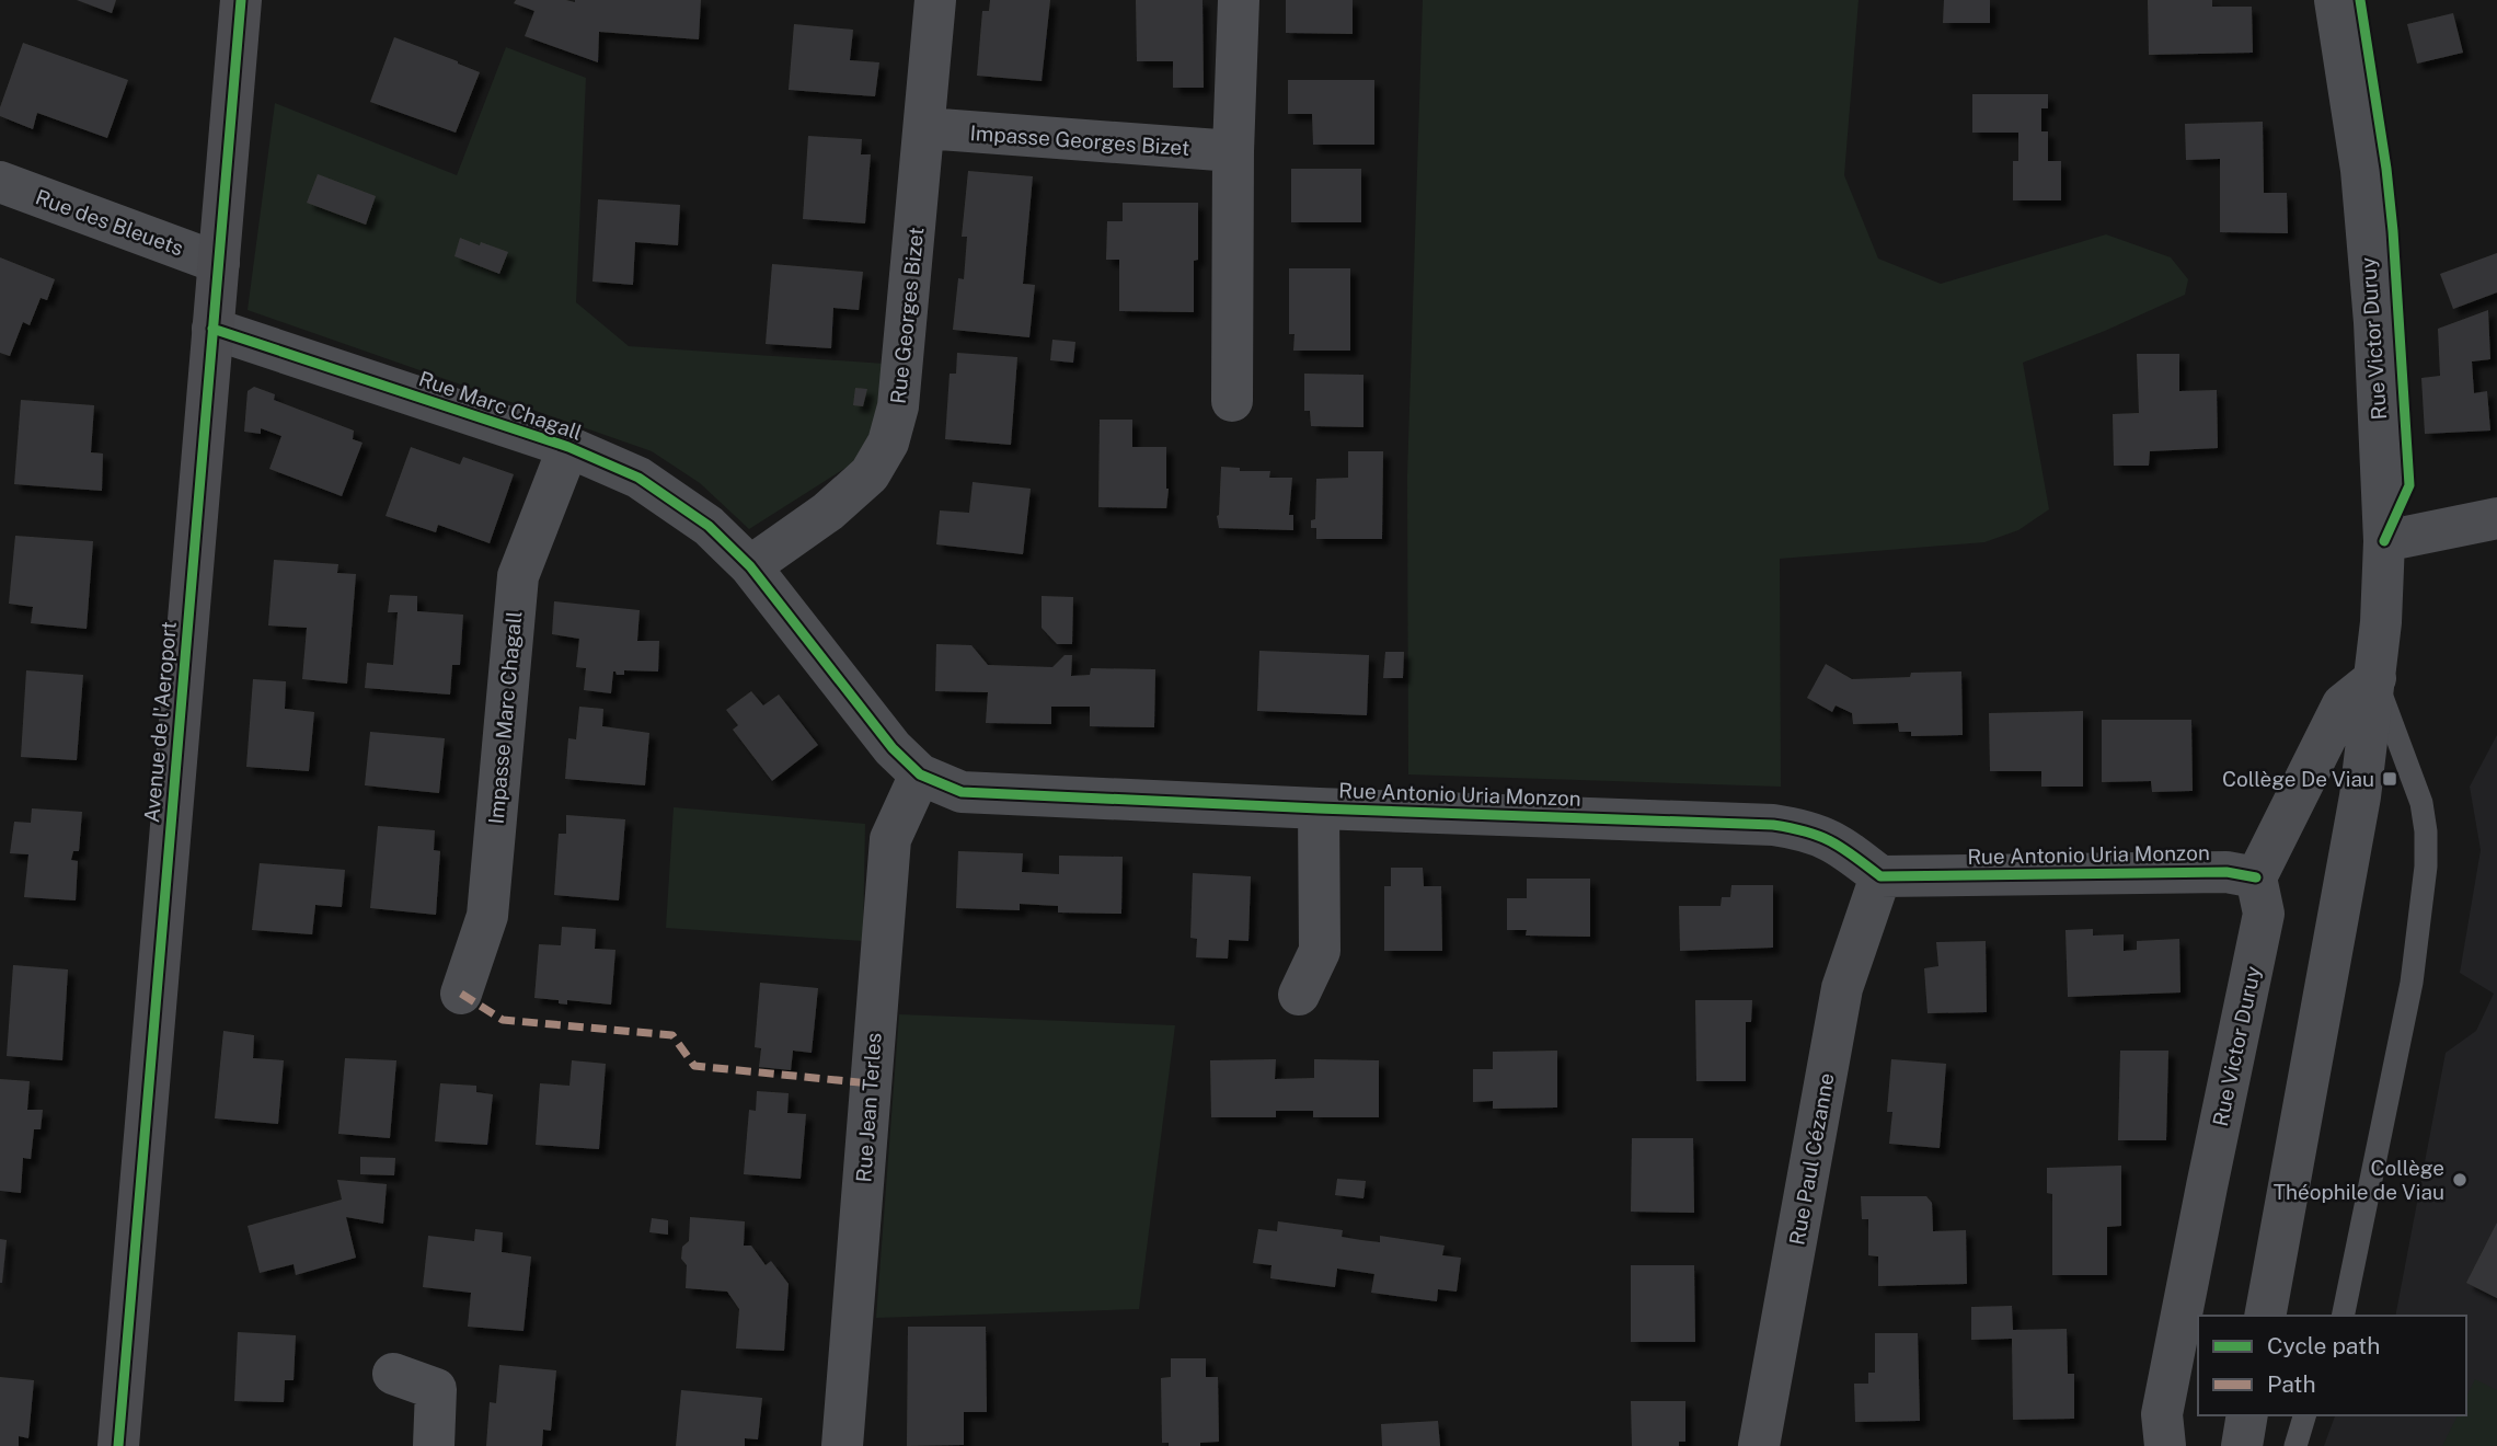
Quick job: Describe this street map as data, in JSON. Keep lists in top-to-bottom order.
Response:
{
  "streets": {
    "street": [
      "Impasse Georges Bizet",
      "Rue des Bleuets",
      "Rue Georges Bizet",
      "Rue Victor Duruy",
      "Rue Marc Chagall",
      "Impasse Marc Chagall",
      "Avenue de l'Aeroport",
      "Rue Antonio Uria Monzon",
      "Rue Jean Terles",
      "Rue Paul Cézanne"
    ]
  },
  "crossings": [
    ["Impasse Georges Bizet", "Rue Georges Bizet"],
    ["Rue des Bleuets", "Avenue de l'Aeroport"],
    ["Rue Georges Bizet", "Rue Marc Chagall"],
    ["Rue Georges Bizet", "Rue Antonio Uria Monzon"],
    ["Rue Victor Duruy", "Rue Antonio Uria Monzon"],
    ["Rue Marc Chagall", "Impasse Marc Chagall"],
    ["Rue Marc Chagall", "Avenue de l'Aeroport"],
    ["Rue Marc Chagall", "Rue Antonio Uria Monzon"],
    ["Rue Antonio Uria Monzon", "Rue Jean Terles"],
    ["Rue Antonio Uria Monzon", "Rue Paul Cézanne"]
  ],
  "places": {
    "transit": ["Collège De Viau"],
    "other": ["Collège Théophile de Viau"]
  },
  "legend": ["Cycle path", "Path"]
}
